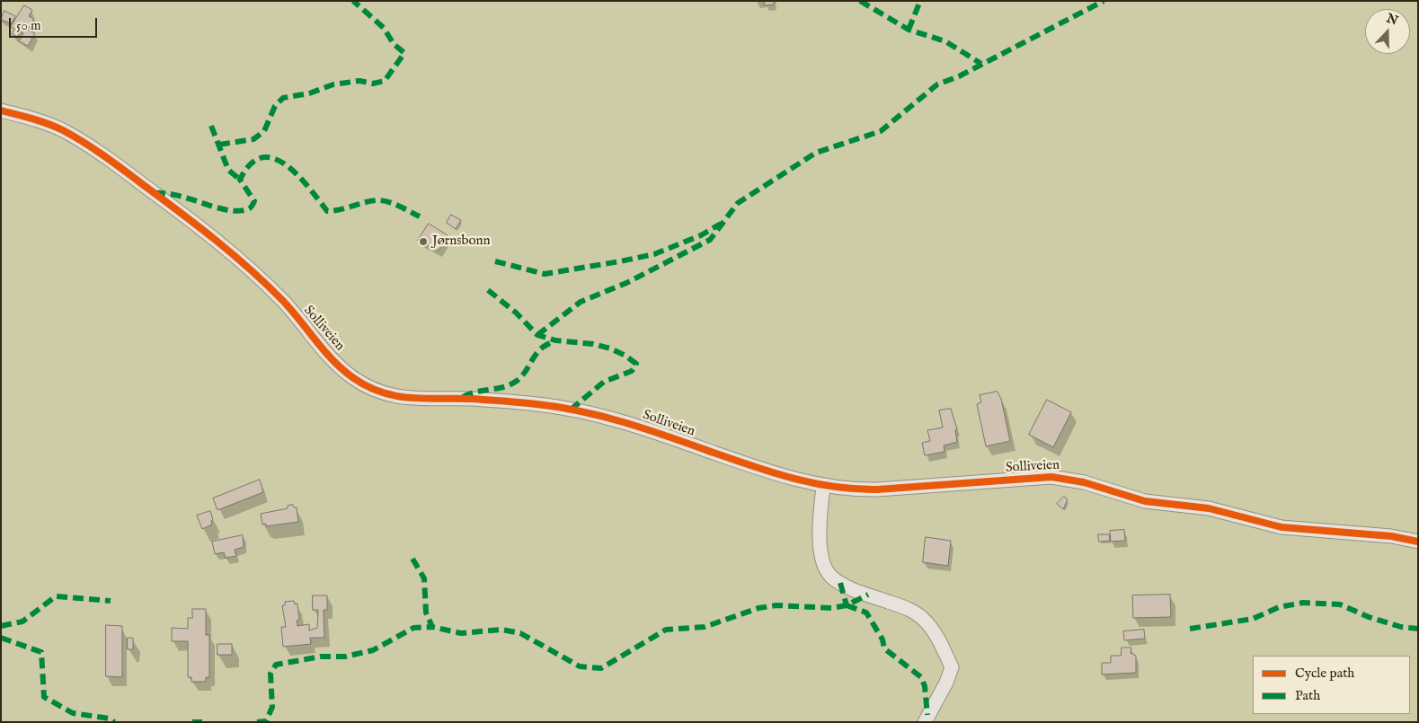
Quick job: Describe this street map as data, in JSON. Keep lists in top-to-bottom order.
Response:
{
  "streets": {
    "street": ["Solliveien"]
  },
  "places": ["Jørnsbonn"],
  "legend": ["Cycle path", "Path"],
  "scale_bar": "50 m",
  "north": "top"
}
